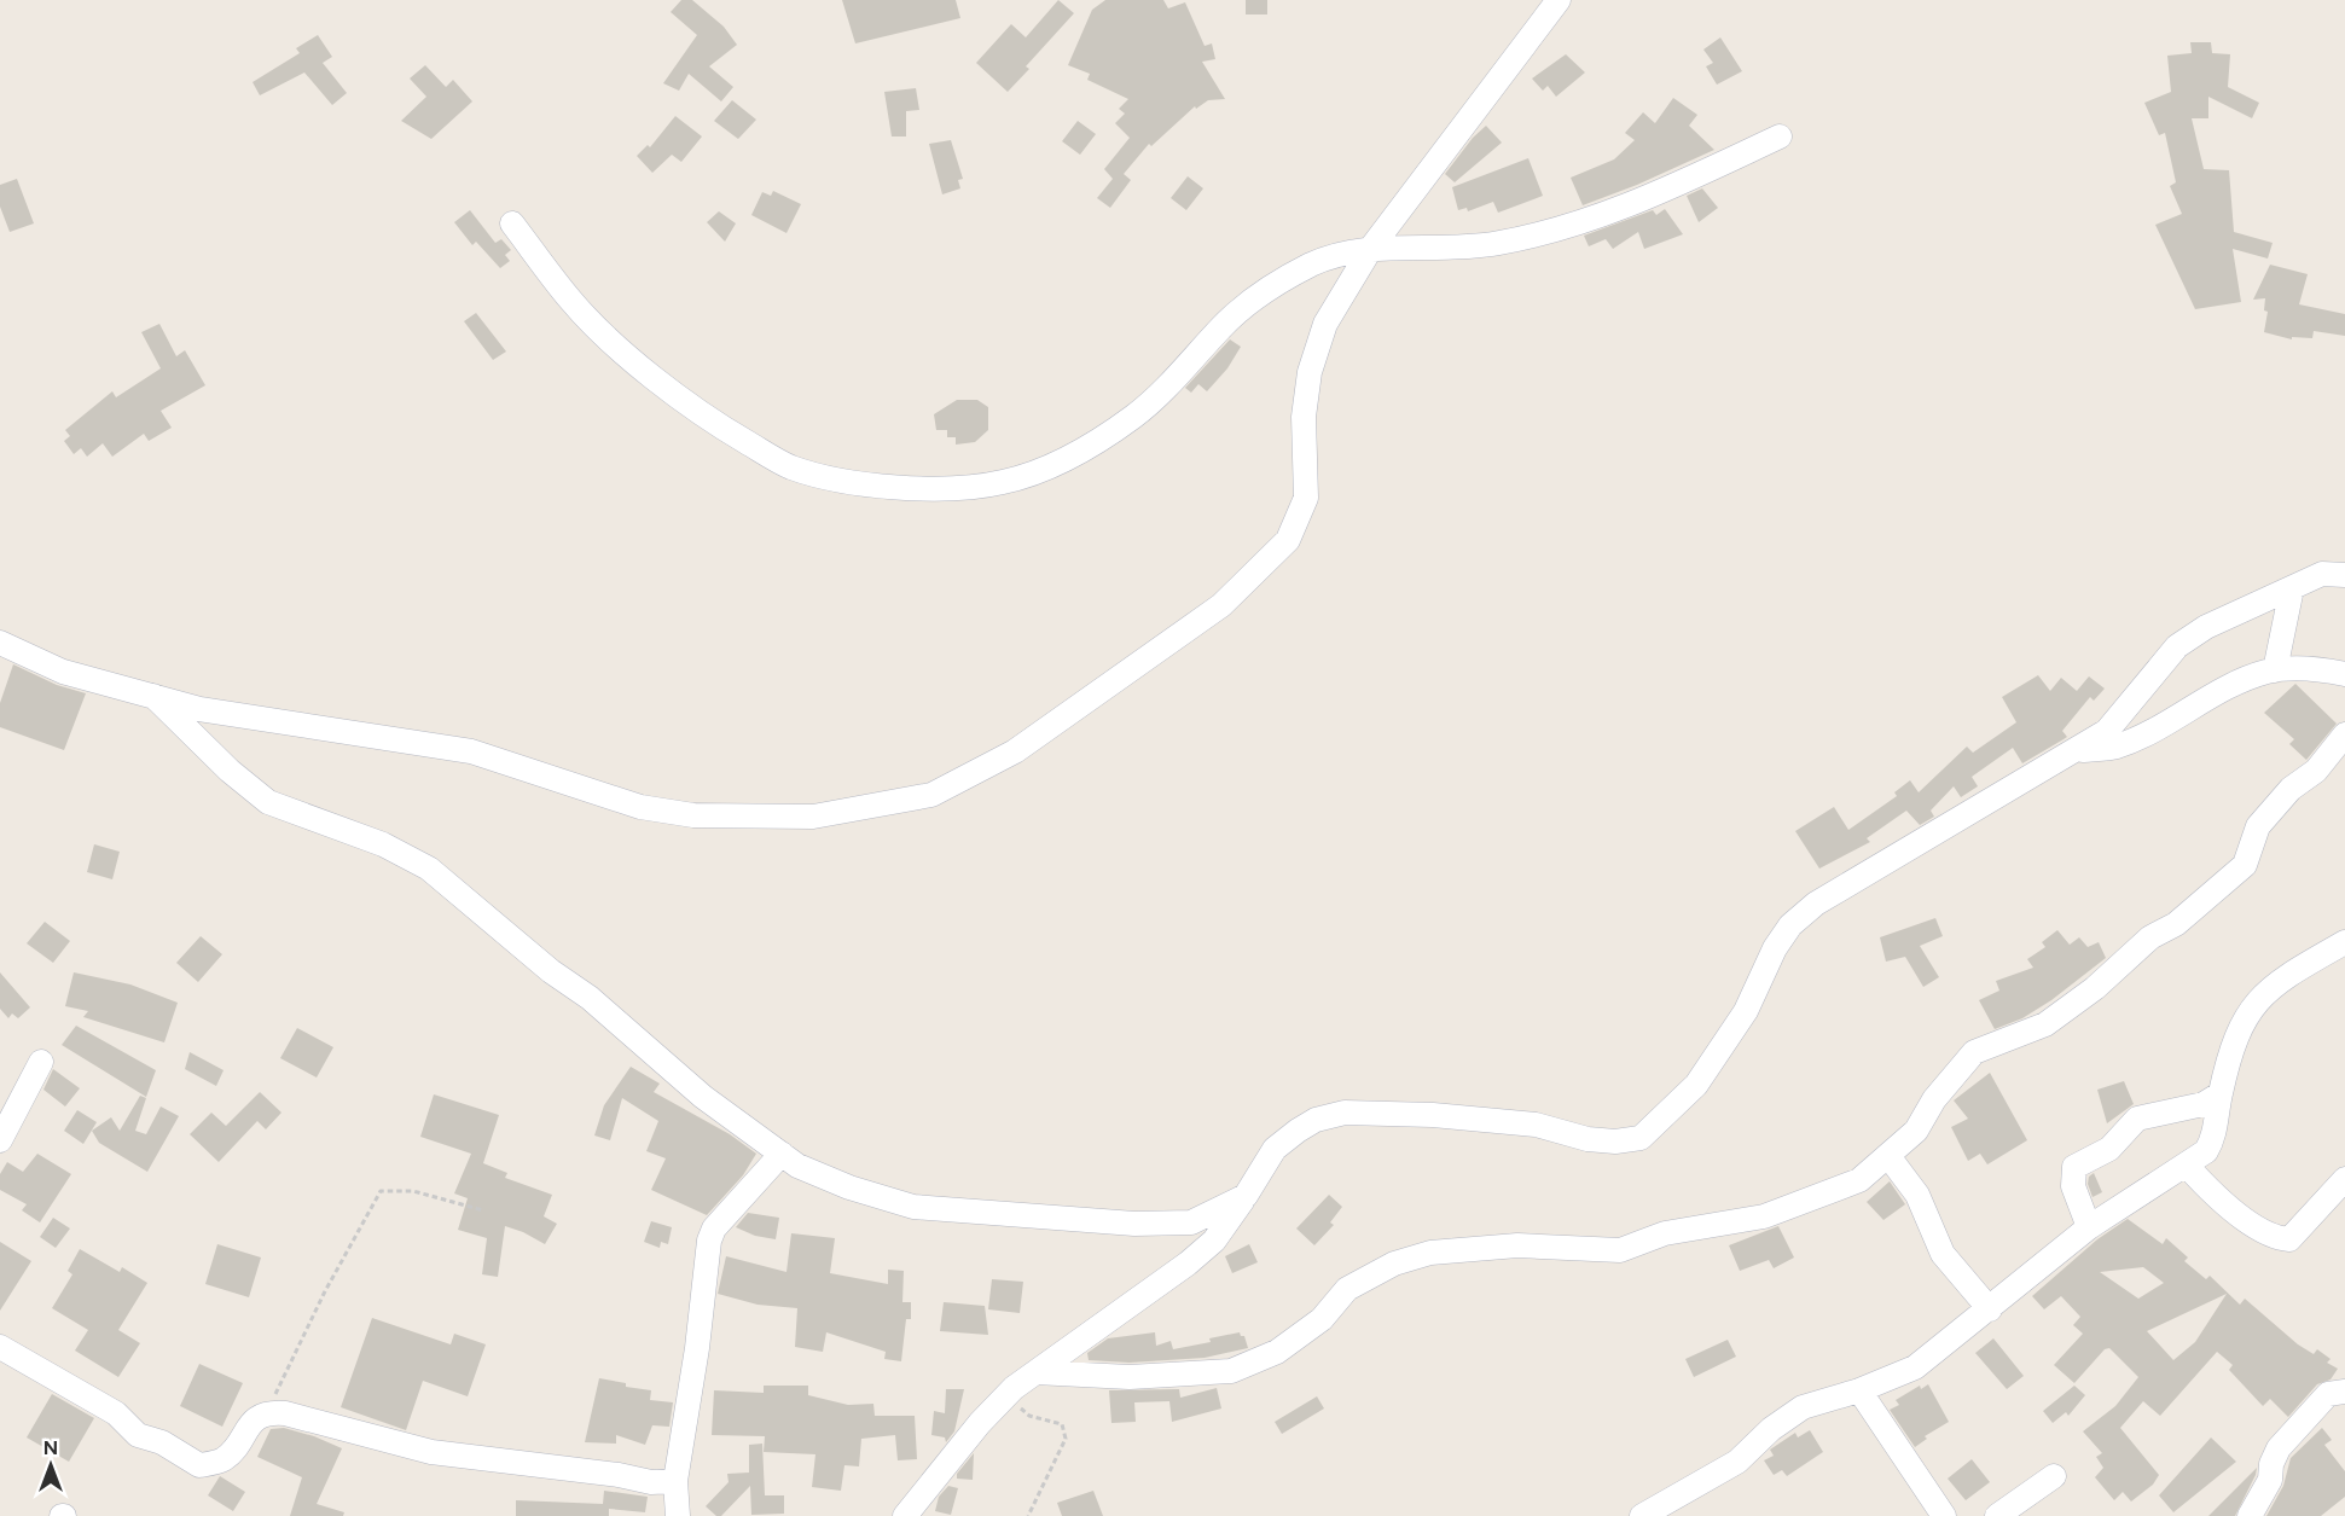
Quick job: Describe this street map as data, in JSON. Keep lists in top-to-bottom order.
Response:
{
  "north": "top"
}
